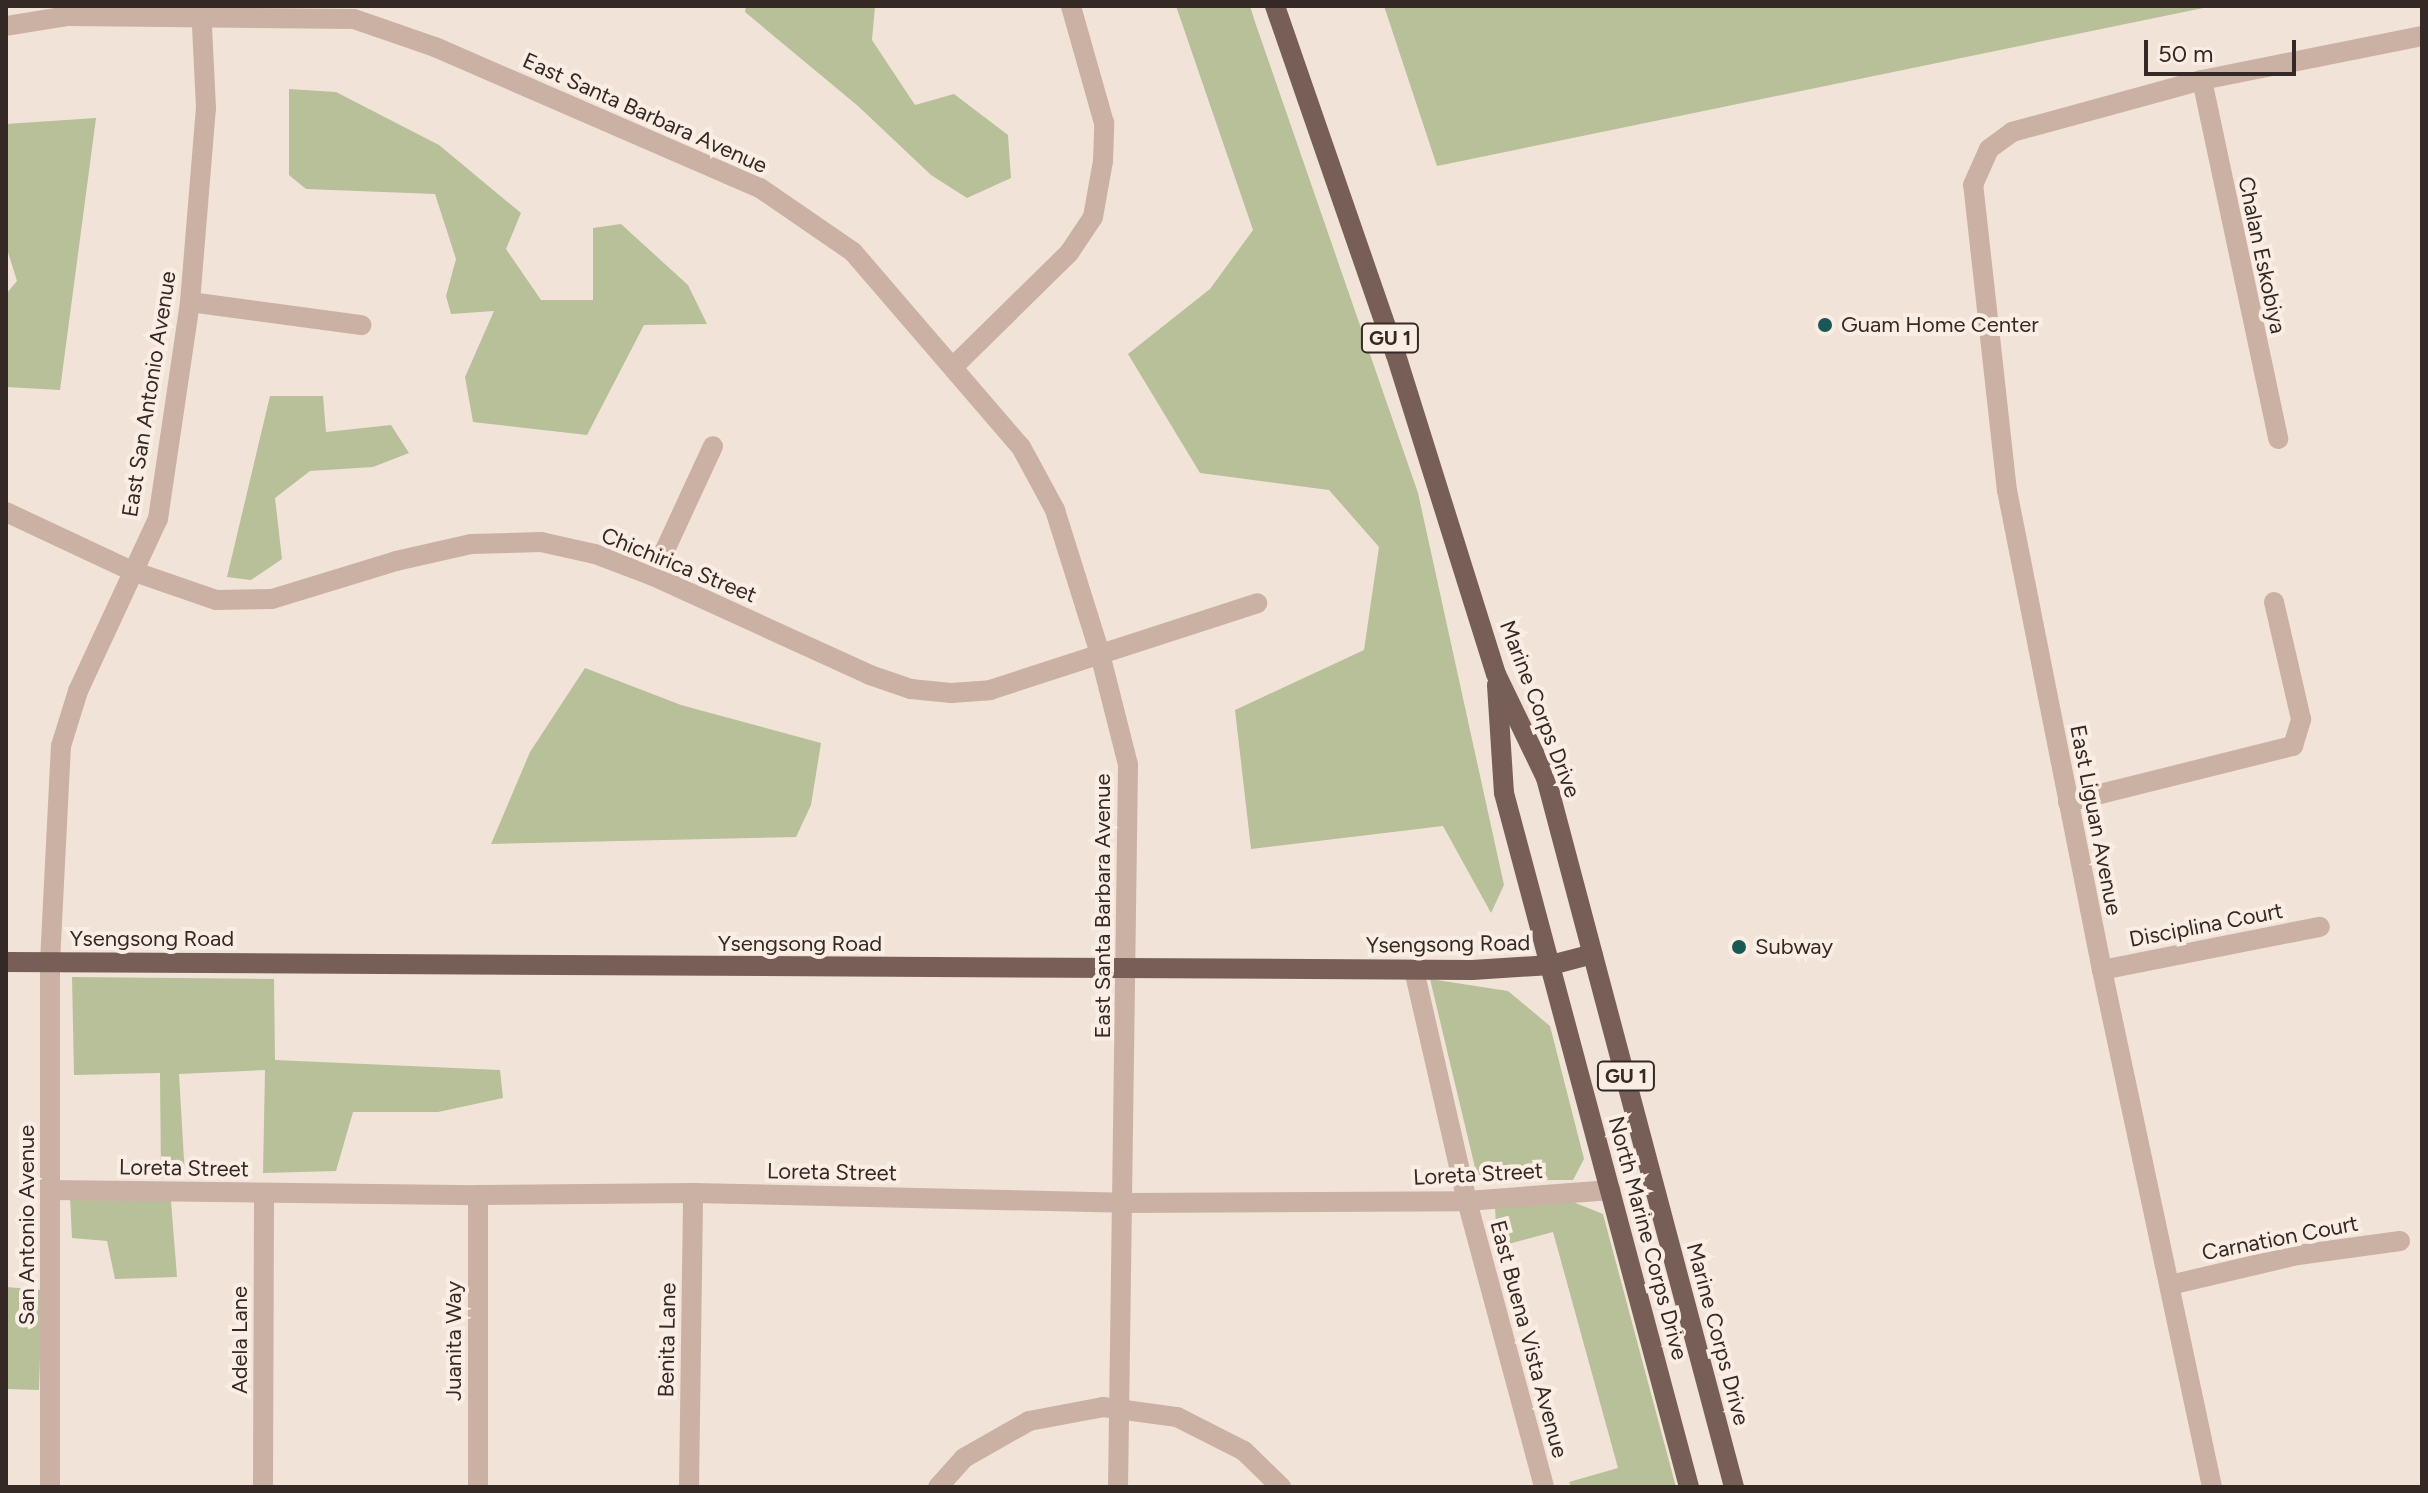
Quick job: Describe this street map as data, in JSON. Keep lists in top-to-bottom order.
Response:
{
  "streets": {
    "main road": [
      "GU 1",
      "Marine Corps Drive",
      "Ysengsong Road",
      "North Marine Corps Drive"
    ],
    "street": [
      "East Santa Barbara Avenue",
      "Chalan Eskobiya",
      "East San Antonio Avenue",
      "Chichirica Street",
      "East Liguan Avenue",
      "Disciplina Court",
      "Loreta Street",
      "San Antonio Avenue",
      "Carnation Court",
      "East Buena Vista Avenue",
      "Adela Lane",
      "Benita Lane",
      "Juanita Way"
    ]
  },
  "crossings": [
    ["East Santa Barbara Avenue", "East San Antonio Avenue"],
    ["East Santa Barbara Avenue", "Chichirica Street"],
    ["East Santa Barbara Avenue", "Ysengsong Road"],
    ["East Santa Barbara Avenue", "Loreta Street"],
    ["Chalan Eskobiya", "East Liguan Avenue"],
    ["East San Antonio Avenue", "Chichirica Street"],
    ["East San Antonio Avenue", "Ysengsong Road"],
    ["East San Antonio Avenue", "San Antonio Avenue"],
    ["Marine Corps Drive", "Ysengsong Road"],
    ["Marine Corps Drive", "North Marine Corps Drive"],
    ["East Liguan Avenue", "Disciplina Court"],
    ["East Liguan Avenue", "Carnation Court"],
    ["Ysengsong Road", "San Antonio Avenue"],
    ["Ysengsong Road", "North Marine Corps Drive"],
    ["Ysengsong Road", "East Buena Vista Avenue"],
    ["Loreta Street", "San Antonio Avenue"],
    ["Loreta Street", "North Marine Corps Drive"],
    ["Loreta Street", "East Buena Vista Avenue"],
    ["Loreta Street", "Adela Lane"],
    ["Loreta Street", "Benita Lane"],
    ["Loreta Street", "Juanita Way"]
  ],
  "places": ["Guam Home Center", "Subway"],
  "scale_bar": "50 m"
}
